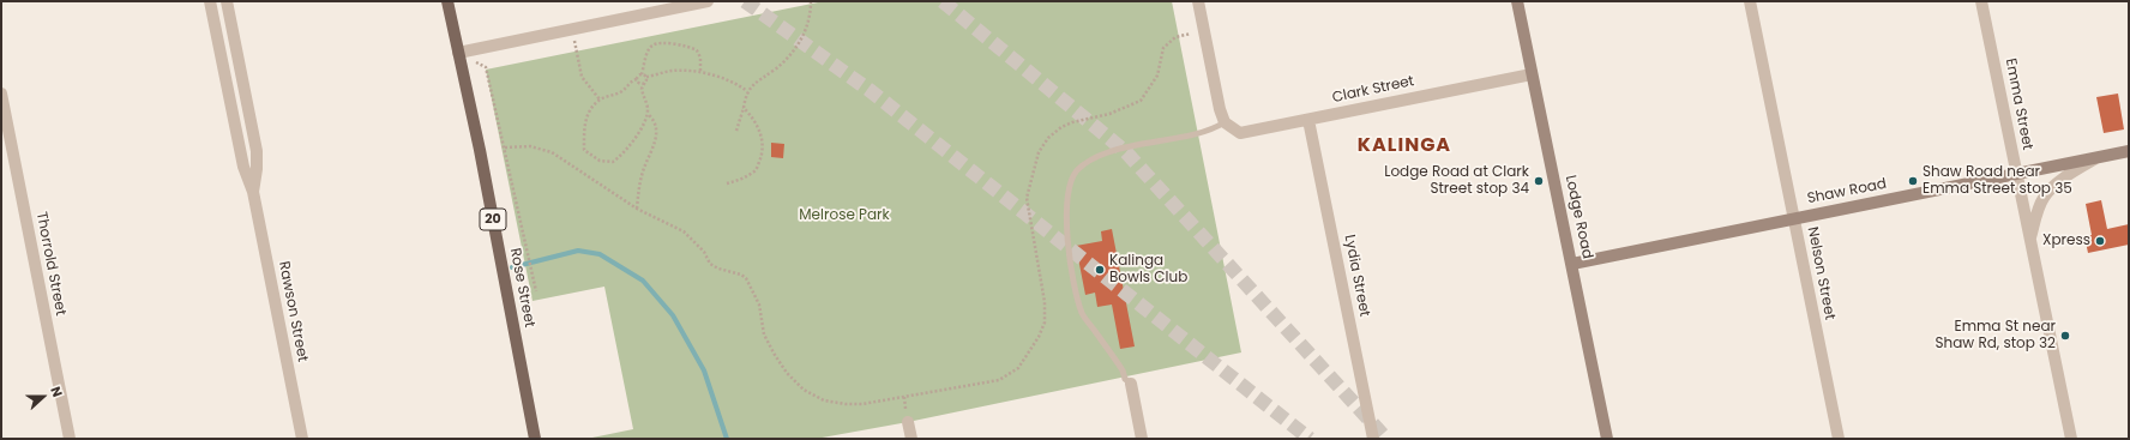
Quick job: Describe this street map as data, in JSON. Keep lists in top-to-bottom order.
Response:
{
  "streets": {
    "main road": ["20", "Rose Street"],
    "street": [
      "Clark Street",
      "Emma Street",
      "Shaw Road",
      "Lodge Road",
      "Thorrold Street",
      "Nelson Street",
      "Lydia Street",
      "Rawson Street"
    ]
  },
  "crossings": [
    ["Clark Street", "Lodge Road"],
    ["Clark Street", "Lydia Street"],
    ["Emma Street", "Shaw Road"],
    ["Shaw Road", "Lodge Road"],
    ["Shaw Road", "Nelson Street"]
  ],
  "districts": ["KALINGA"],
  "parks": ["Melrose Park"],
  "places": [
    "Lodge Road at Clark Street stop 34",
    "Shaw Road near Emma Street stop 35",
    "Xpress",
    "Kalinga Bowls Club",
    "Emma St near Shaw Rd, stop 32"
  ],
  "north": "right"
}
